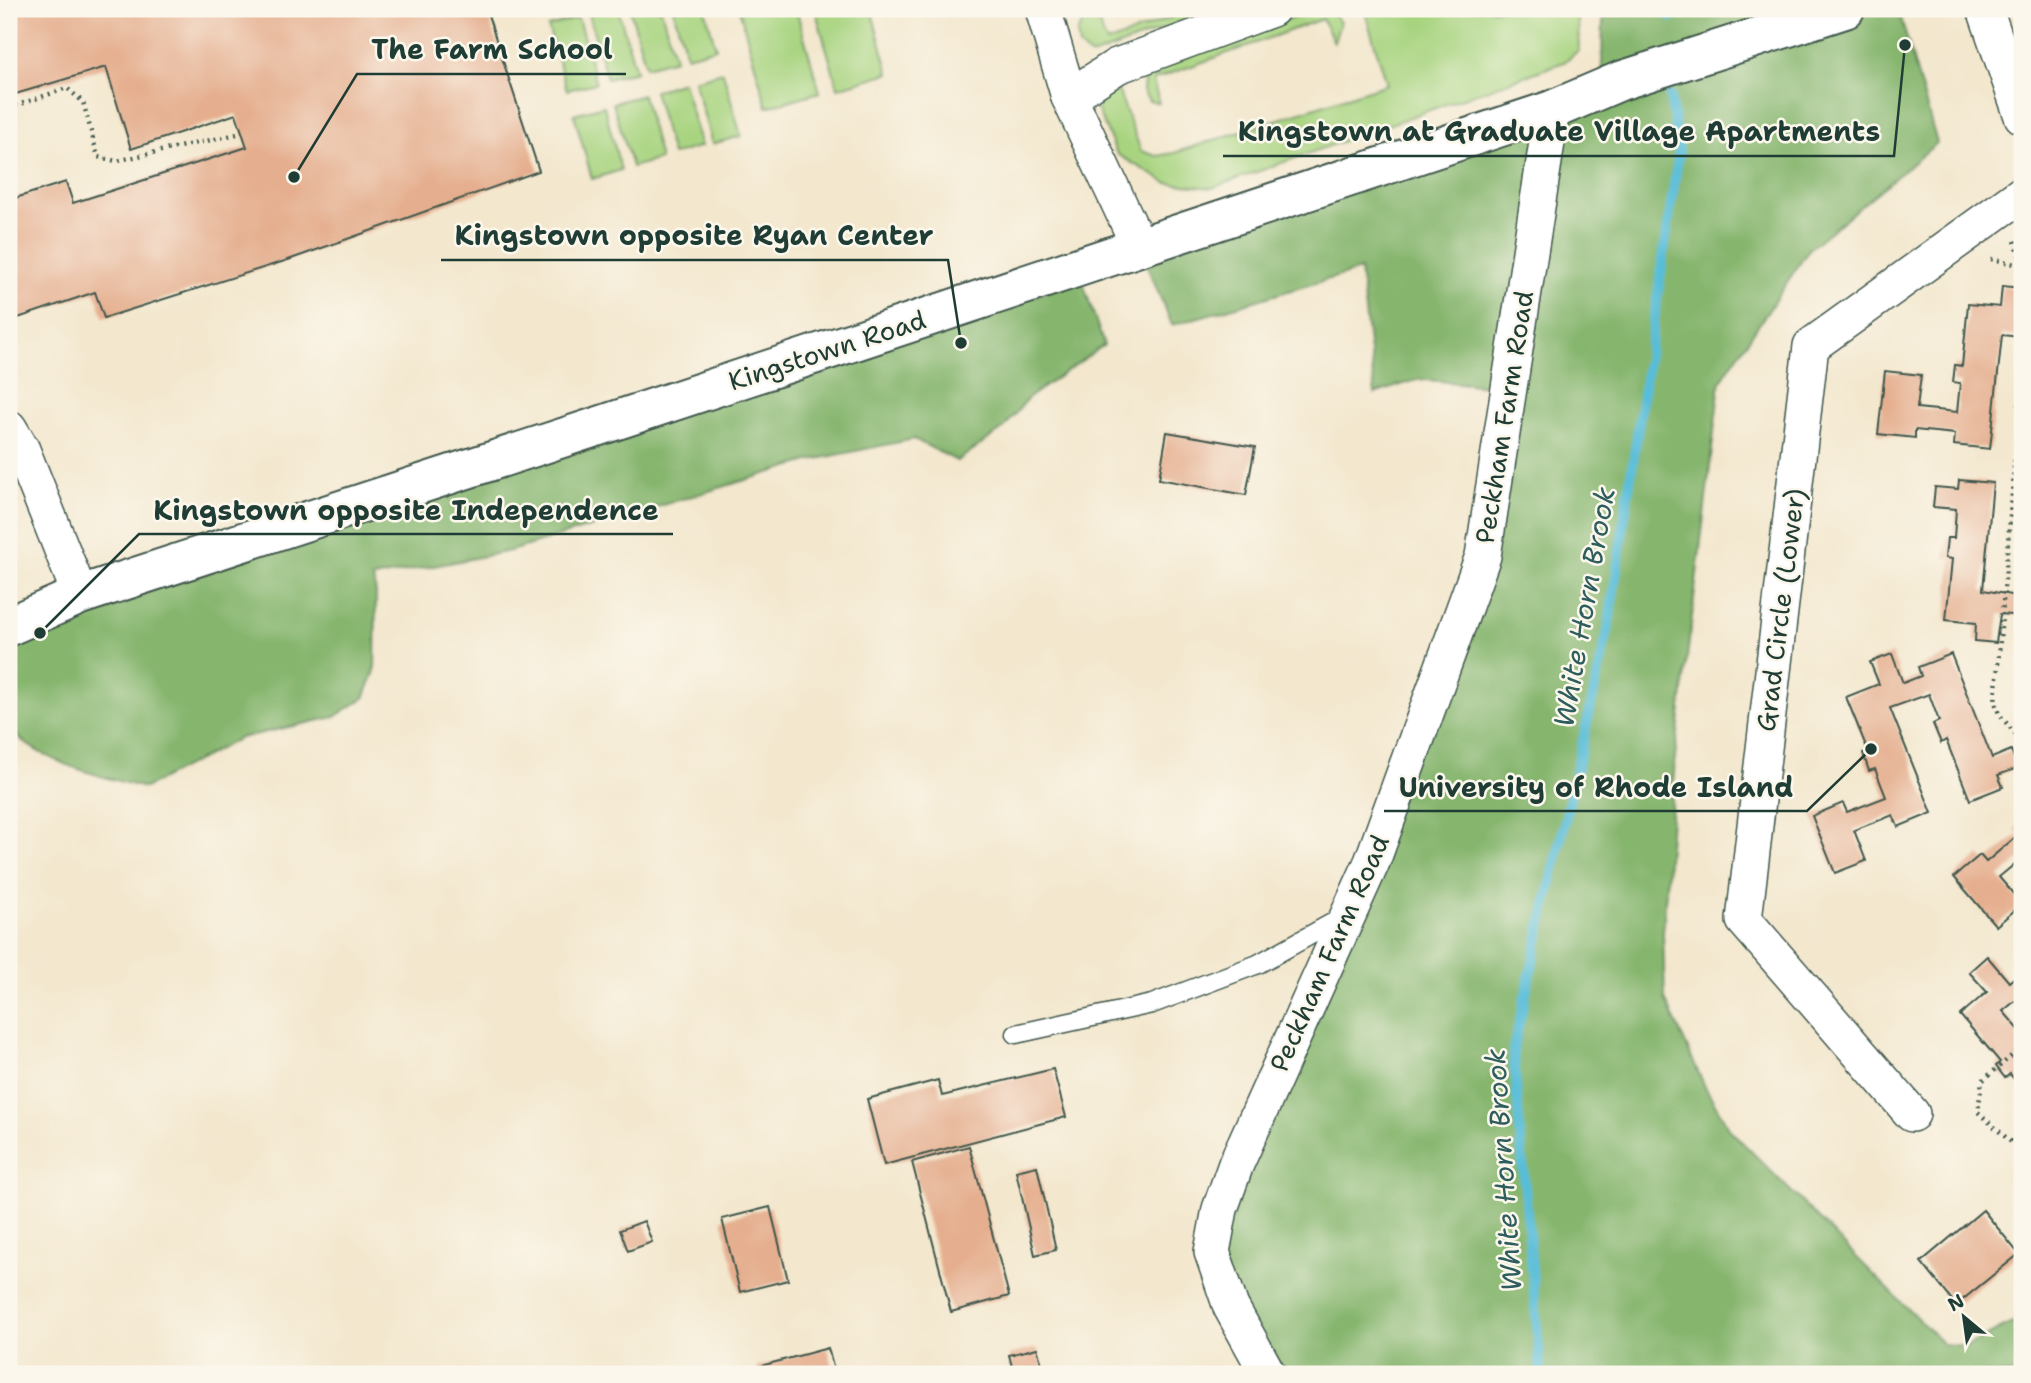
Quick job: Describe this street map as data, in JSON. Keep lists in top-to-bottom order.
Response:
{
  "streets": {
    "main road": ["Kingstown Road"],
    "street": ["Peckham Farm Road", "Grad Circle (Lower)"]
  },
  "crossings": [
    ["Kingstown Road", "Peckham Farm Road"]
  ],
  "water": ["White Horn Brook"],
  "places": [
    "Kingstown at Graduate Village Apartments",
    "The Farm School",
    "Kingstown opposite Ryan Center",
    "Kingstown opposite Independence",
    "University of Rhode Island"
  ],
  "north": "top left"
}
